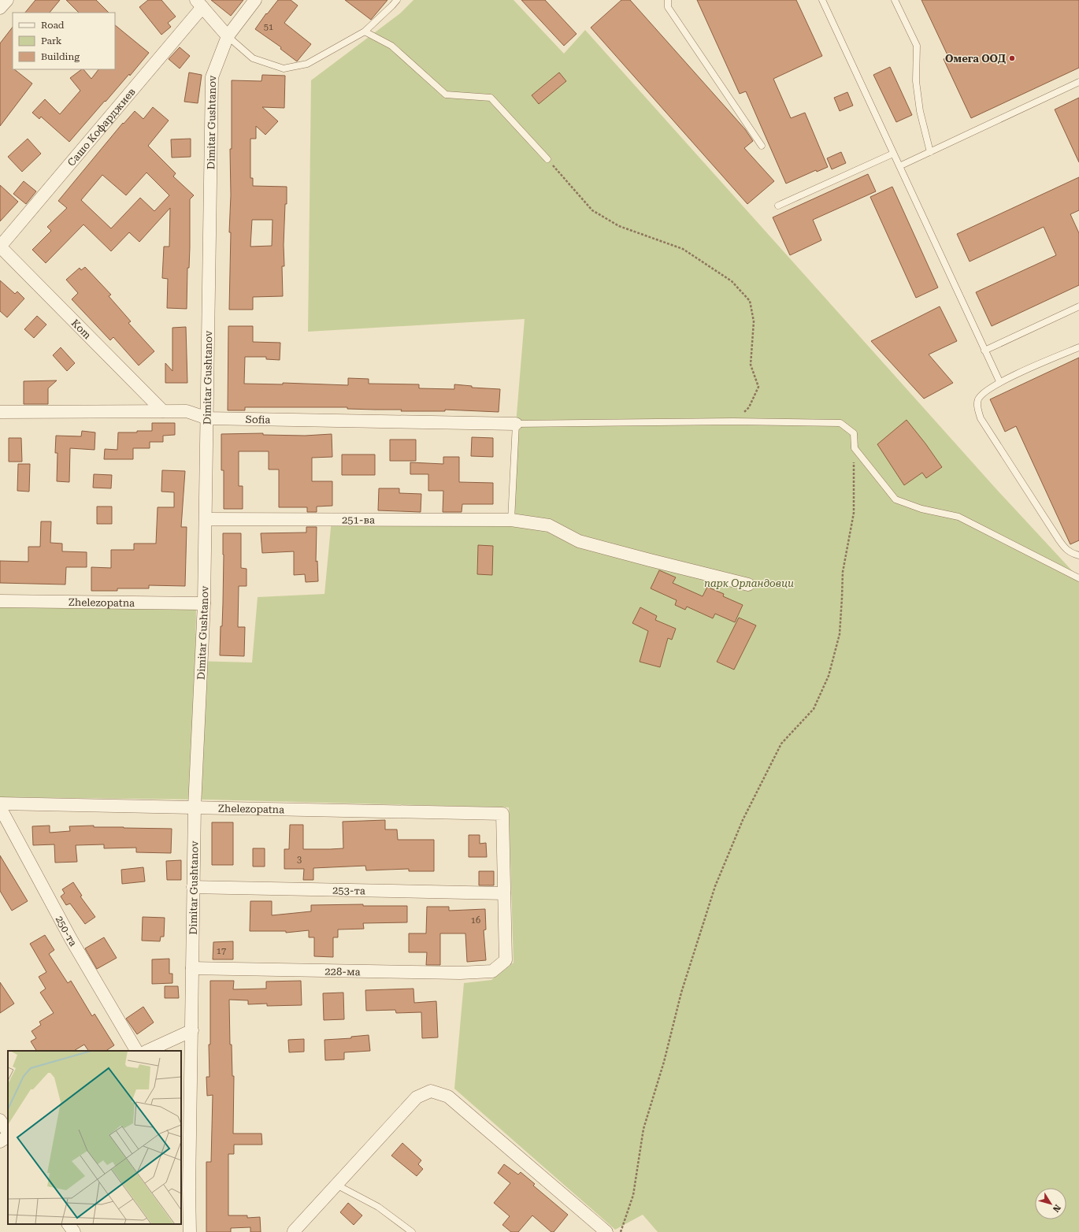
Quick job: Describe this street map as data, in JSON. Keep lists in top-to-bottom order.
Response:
{
  "streets": {
    "street": [
      "Dimitar Gushtanov",
      "Сашо Кофарджиев",
      "Kom",
      "Sofia",
      "251-ва",
      "Zhelezopatna",
      "253-та",
      "250-та",
      "228-ма"
    ]
  },
  "crossings": [
    ["Dimitar Gushtanov", "Sofia"],
    ["Dimitar Gushtanov", "251-ва"],
    ["Dimitar Gushtanov", "Zhelezopatna"],
    ["Dimitar Gushtanov", "253-та"],
    ["Dimitar Gushtanov", "228-ма"],
    ["Сашо Кофарджиев", "Kom"],
    ["Kom", "Sofia"],
    ["Zhelezopatna", "253-та"],
    ["Zhelezopatna", "228-ма"],
    ["253-та", "228-ма"]
  ],
  "parks": ["парк Орландовци"],
  "places": ["Омега ООД"],
  "house_numbers": [
    "51",
    "3",
    "16",
    "17"
  ],
  "legend": ["Road", "Park", "Building"],
  "north": "bottom right"
}
